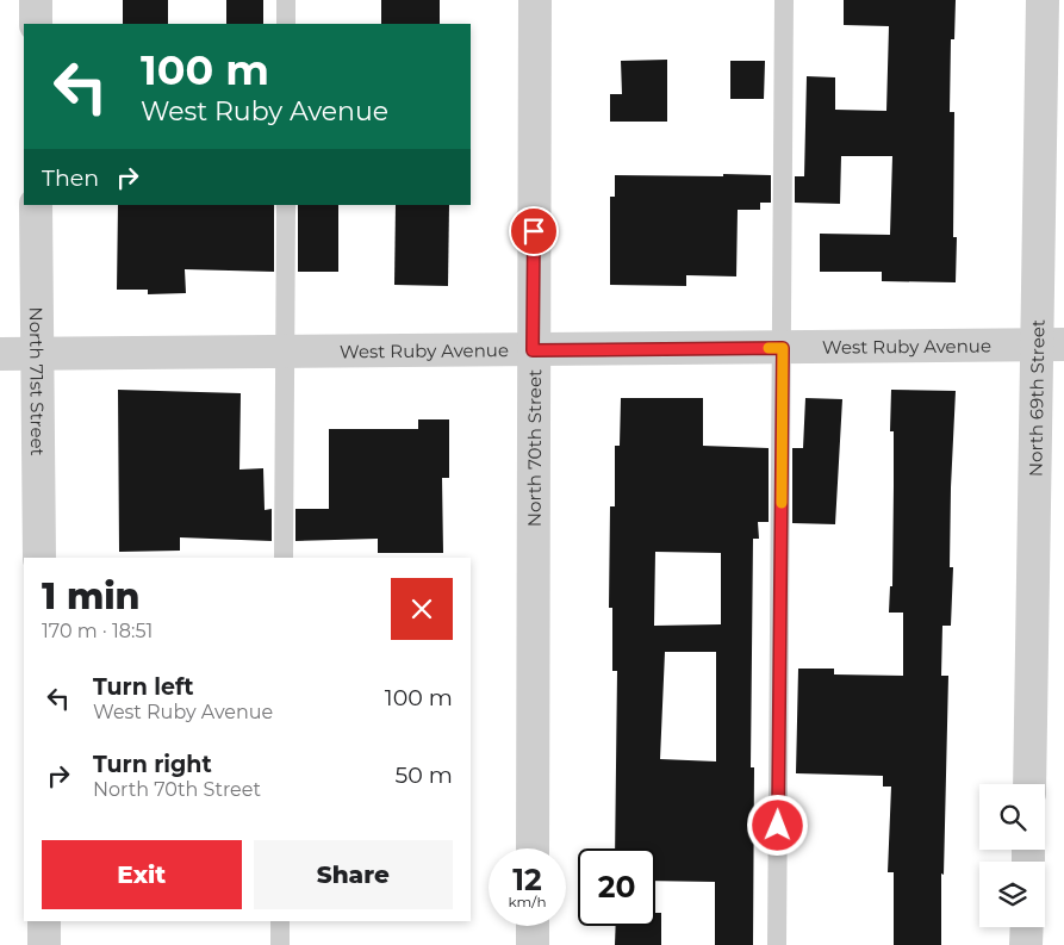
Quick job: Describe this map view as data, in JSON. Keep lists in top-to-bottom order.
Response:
{
  "streets": {
    "street": [
      "West Ruby Avenue",
      "North 71st Street",
      "North 69th Street",
      "North 70th Street"
    ]
  },
  "crossings": [
    ["West Ruby Avenue", "North 71st Street"],
    ["West Ruby Avenue", "North 69th Street"],
    ["West Ruby Avenue", "North 70th Street"]
  ],
  "page": {
    "turn": ["100 m", "West Ruby Avenue"],
    "then": "Then",
    "heading": ["1 min", "170 m · 18:51"],
    "list": [
      {
        "name": "Turn left",
        "note": "West Ruby Avenue",
        "value": "100 m"
      },
      {
        "name": "Turn right",
        "note": "North 70th Street",
        "value": "50 m"
      }
    ],
    "buttons": ["Exit", "Share"],
    "speed": "12 km/h",
    "limit": "20"
  }
}
